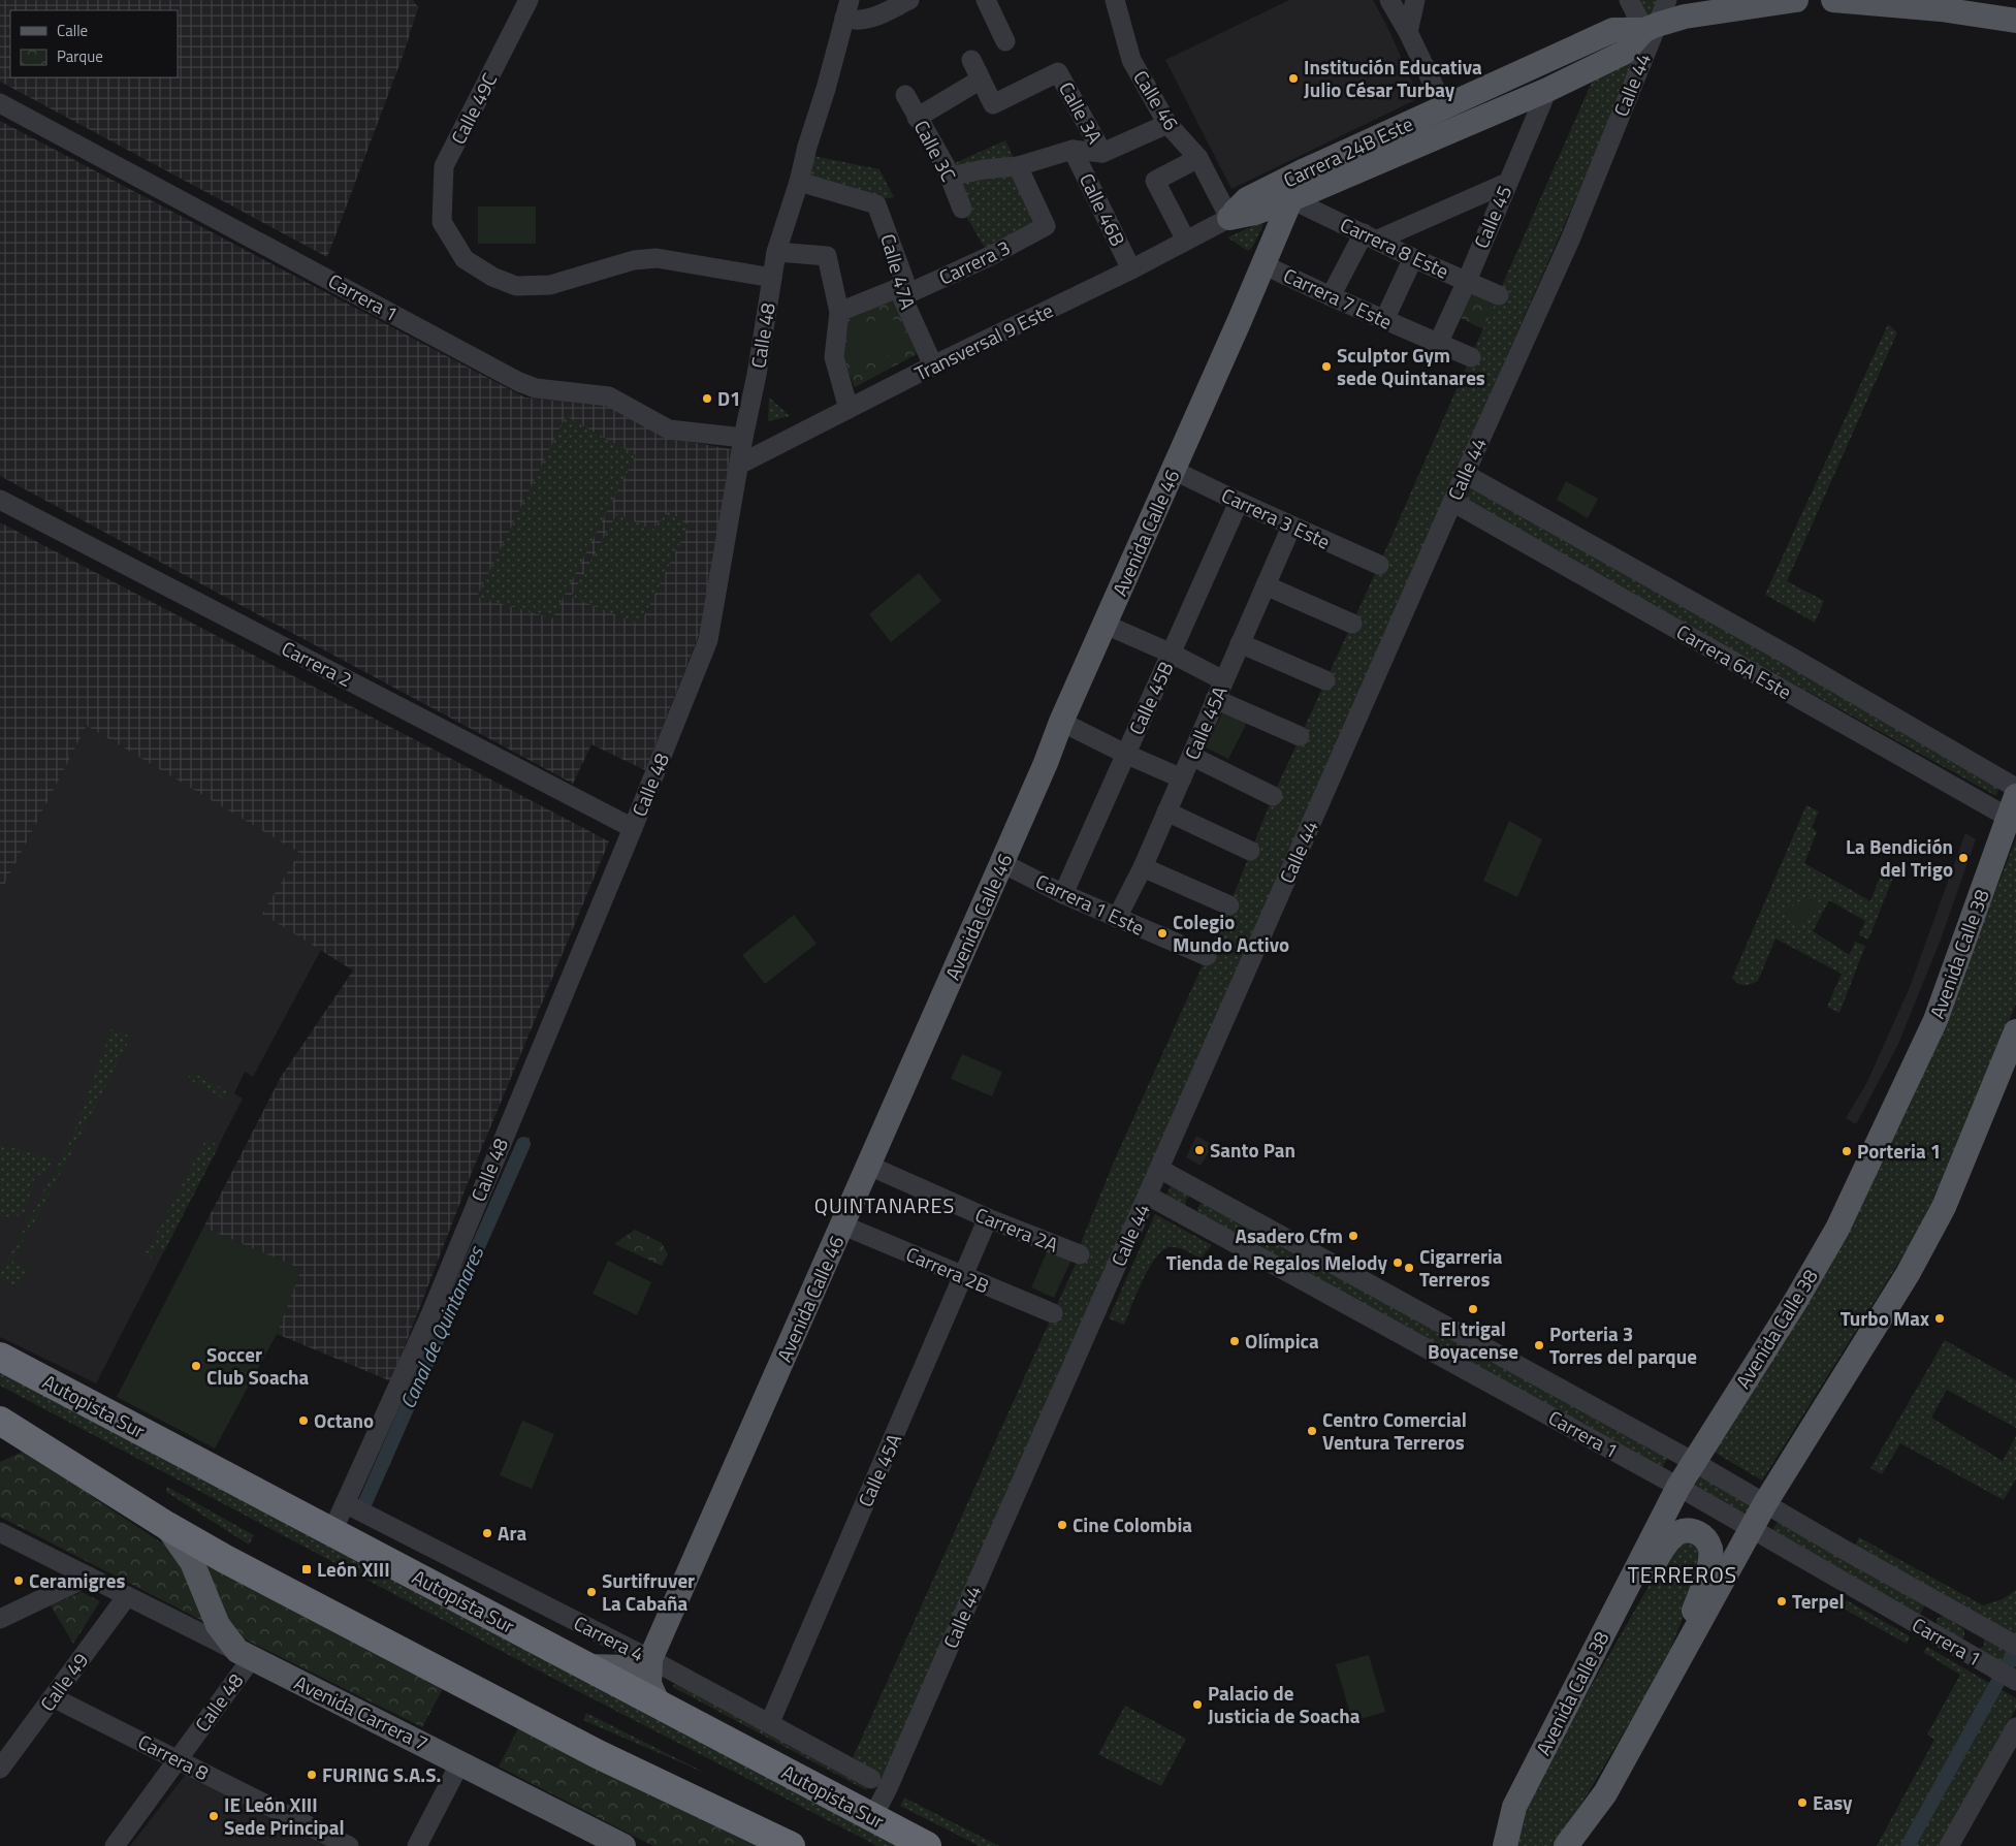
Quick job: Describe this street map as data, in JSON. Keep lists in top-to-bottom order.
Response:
{
  "streets": {
    "highway": ["Autopista Sur"],
    "main road": [
      "Carrera 24B Este",
      "Avenida Calle 46",
      "Avenida Calle 38",
      "Avenida Carrera 7"
    ],
    "street": [
      "Calle 44",
      "Calle 46",
      "Calle 49C",
      "Calle 3A",
      "Calle 3C",
      "Calle 46B",
      "Calle 45",
      "Carrera 8 Este",
      "Carrera 3",
      "Calle 47A",
      "Carrera 1",
      "Carrera 7 Este",
      "Calle 48",
      "Transversal 9 Este",
      "Carrera 3 Este",
      "Carrera 6A Este",
      "Carrera 2",
      "Calle 45B",
      "Calle 45A",
      "Carrera 1 Este",
      "Carrera 2A",
      "Carrera 2B",
      "Carrera 4",
      "Calle 49",
      "Carrera 8"
    ]
  },
  "crossings": [
    ["Calle 44", "Carrera 24B Este"],
    ["Calle 44", "Carrera 1"],
    ["Calle 44", "Carrera 6A Este"],
    ["Calle 44", "Autopista Sur"],
    ["Calle 46", "Carrera 24B Este"],
    ["Calle 46", "Transversal 9 Este"],
    ["Calle 49C", "Calle 48"],
    ["Carrera 24B Este", "Transversal 9 Este"],
    ["Carrera 24B Este", "Avenida Calle 46"],
    ["Calle 46B", "Transversal 9 Este"],
    ["Calle 45", "Carrera 8 Este"],
    ["Calle 45", "Carrera 7 Este"],
    ["Carrera 8 Este", "Avenida Calle 46"],
    ["Carrera 3", "Calle 47A"],
    ["Calle 47A", "Calle 48"],
    ["Calle 47A", "Transversal 9 Este"],
    ["Carrera 1", "Calle 48"],
    ["Carrera 1", "Avenida Calle 38"],
    ["Carrera 7 Este", "Avenida Calle 46"],
    ["Calle 48", "Transversal 9 Este"],
    ["Calle 48", "Carrera 2"],
    ["Calle 48", "Autopista Sur"],
    ["Calle 48", "Carrera 4"],
    ["Calle 48", "Avenida Carrera 7"],
    ["Calle 48", "Carrera 8"],
    ["Carrera 3 Este", "Avenida Calle 46"],
    ["Carrera 3 Este", "Calle 45B"],
    ["Carrera 3 Este", "Calle 45A"],
    ["Avenida Calle 46", "Carrera 1 Este"],
    ["Avenida Calle 46", "Carrera 2A"],
    ["Avenida Calle 46", "Carrera 2B"],
    ["Avenida Calle 46", "Carrera 4"],
    ["Carrera 6A Este", "Avenida Calle 38"],
    ["Calle 45B", "Carrera 1 Este"],
    ["Calle 45A", "Carrera 1 Este"],
    ["Calle 45A", "Carrera 2A"],
    ["Calle 45A", "Carrera 2B"],
    ["Calle 45A", "Carrera 4"],
    ["Calle 49", "Avenida Carrera 7"],
    ["Calle 49", "Carrera 8"]
  ],
  "districts": ["QUINTANARES", "TERREROS"],
  "water": ["Canal de Quintanares"],
  "places": {
    "other": [
      "Institución Educativa Julio César Turbay",
      "Sculptor Gym sede Quintanares",
      "D1",
      "La Bendición del Trigo",
      "Colegio Mundo Activo",
      "Santo Pan",
      "Porteria 1",
      "Asadero Cfm",
      "Tienda de Regalos Melody",
      "Cigarreria Terreros",
      "El trigal Boyacense",
      "Turbo Max",
      "Olímpica",
      "Porteria 3 Torres del parque",
      "Soccer Club Soacha",
      "Octano",
      "Centro Comercial Ventura Terreros",
      "Cine Colombia",
      "Ara",
      "Ceramigres",
      "Surtifruver La Cabaña",
      "Terpel",
      "Palacio de Justicia de Soacha",
      "FURING S.A.S.",
      "Easy",
      "IE León XIII Sede Principal"
    ],
    "transit": ["León XIII"]
  },
  "legend": ["Calle", "Parque"]
}
